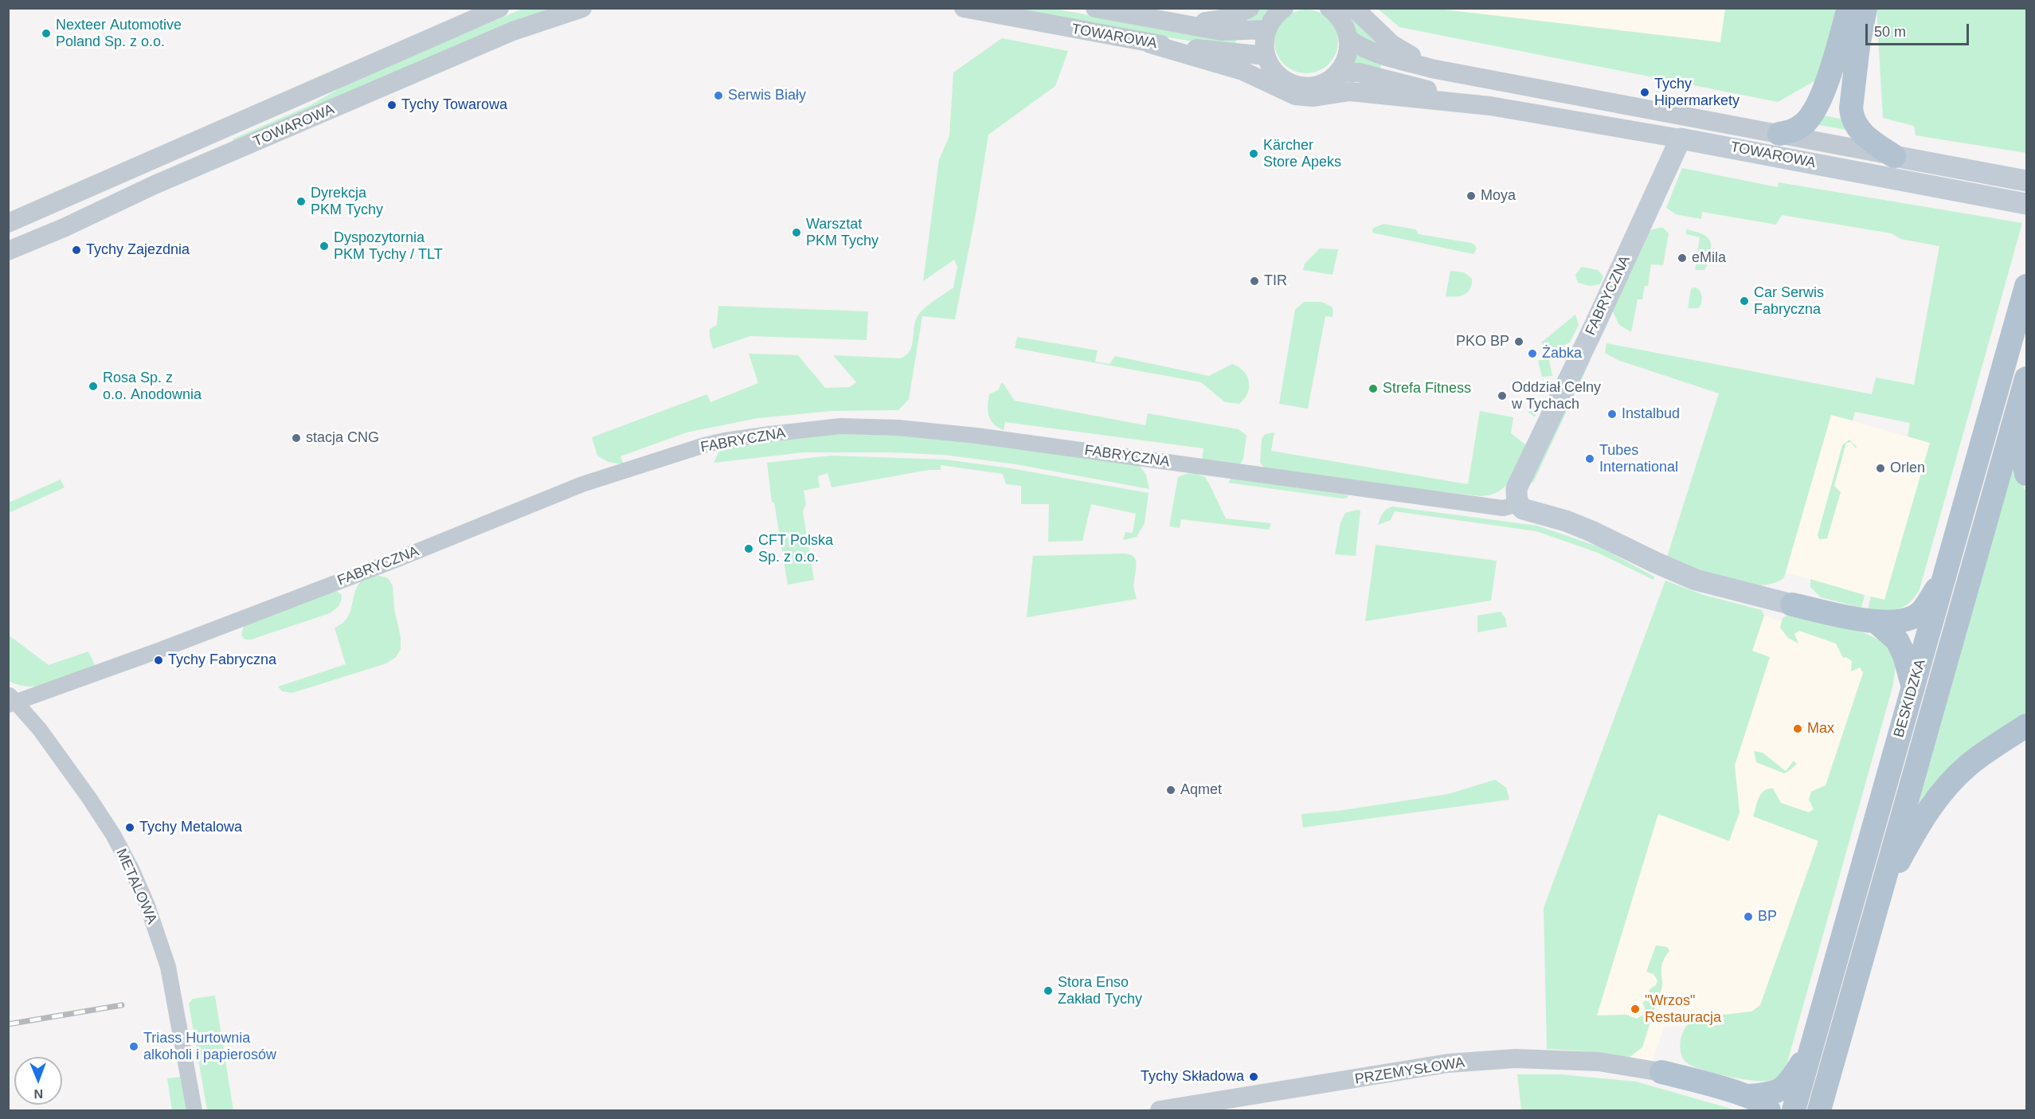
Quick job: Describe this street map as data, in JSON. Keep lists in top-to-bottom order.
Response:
{
  "streets": {
    "main road": ["TOWAROWA", "FABRYCZNA", "BESKIDZKA"],
    "street": ["METALOWA", "PRZEMYSŁOWA"]
  },
  "crossings": [
    ["TOWAROWA", "FABRYCZNA"],
    ["FABRYCZNA", "METALOWA"]
  ],
  "places": [
    "Nexteer Automotive Poland Sp. z o.o.",
    "Tychy Hipermarkety",
    "Serwis Biały",
    "Tychy Towarowa",
    "Kärcher Store Apeks",
    "Moya",
    "Dyrekcja PKM Tychy",
    "Warsztat PKM Tychy",
    "Dyspozytornia PKM Tychy / TLT",
    "Tychy Zajezdnia",
    "eMila",
    "TIR",
    "Car Serwis Fabryczna",
    "PKO BP",
    "Żabka",
    "Rosa Sp. z o.o. Anodownia",
    "Strefa Fitness",
    "Oddział Celny w Tychach",
    "Instalbud",
    "stacja CNG",
    "Tubes International",
    "Orlen",
    "CFT Polska Sp. z o.o.",
    "Tychy Fabryczna",
    "Max",
    "Aqmet",
    "Tychy Metalowa",
    "BP",
    "Stora Enso Zakład Tychy",
    "\"Wrzos\" Restauracja",
    "Triass Hurtownia alkoholi i papierosów",
    "Tychy Składowa"
  ],
  "scale_bar": "50 m",
  "north": "bottom"
}
